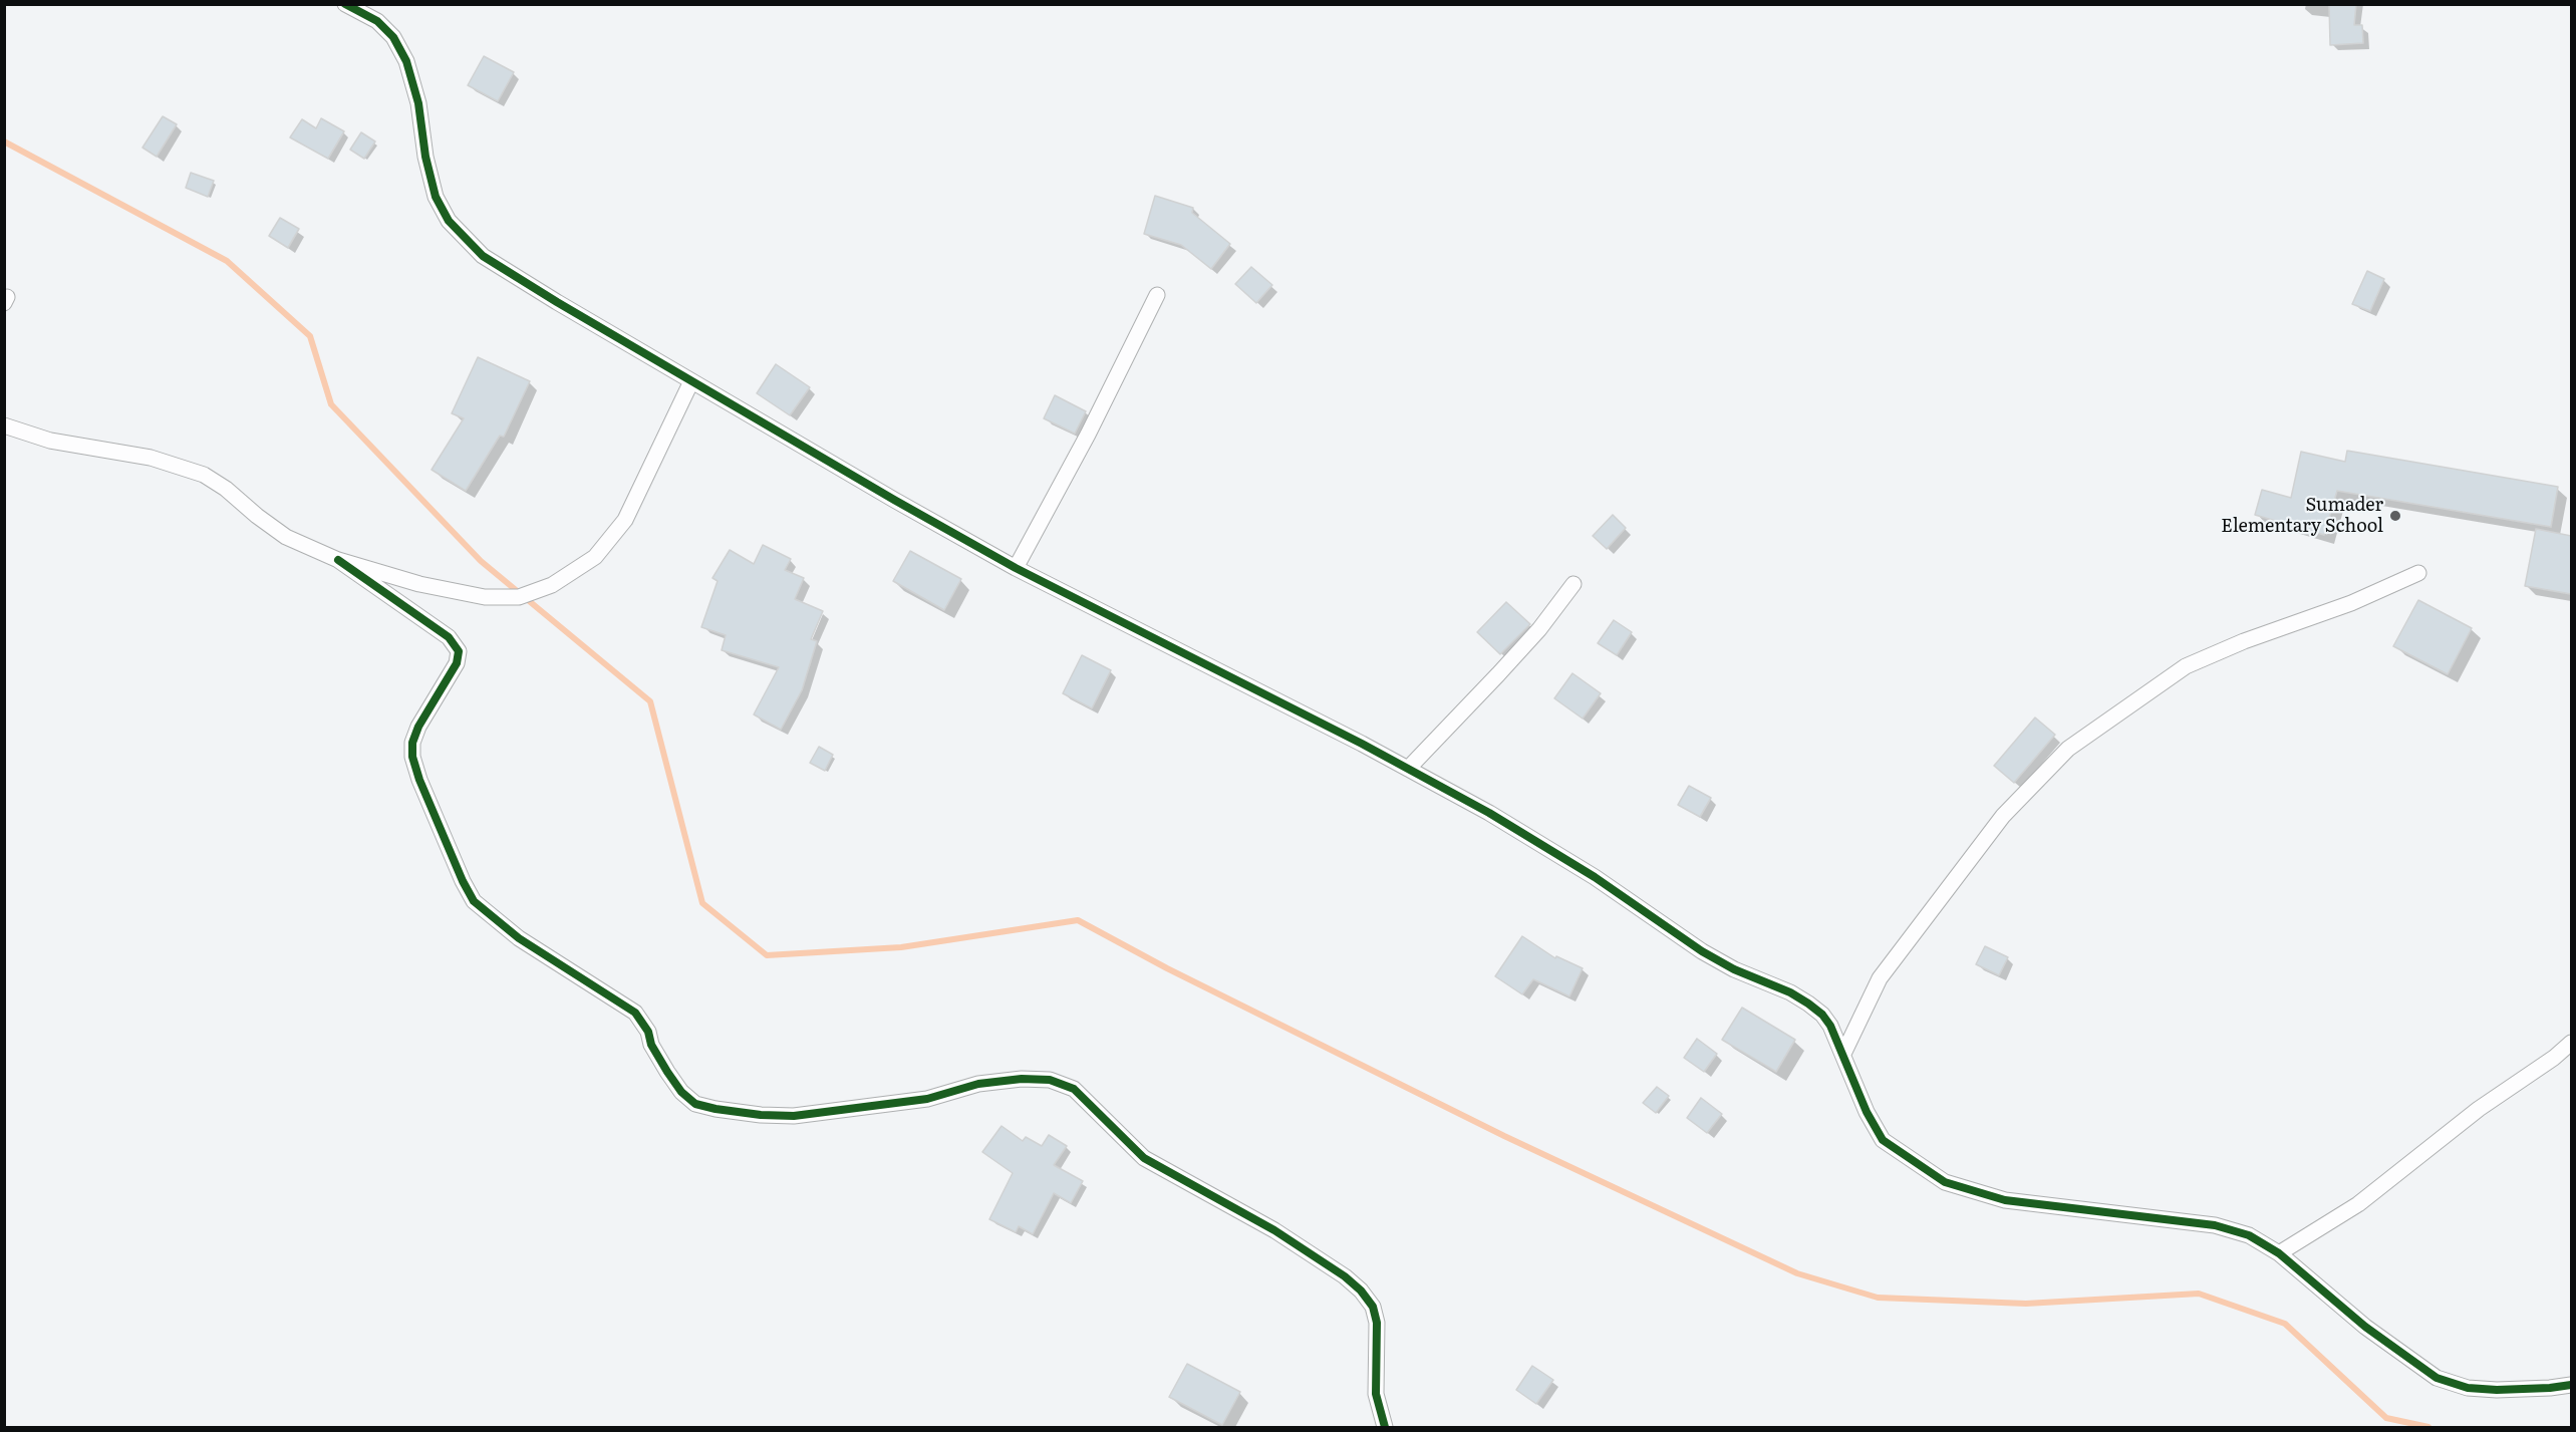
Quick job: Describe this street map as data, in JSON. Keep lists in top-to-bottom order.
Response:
{
  "places": ["Sumader Elementary School"]
}
